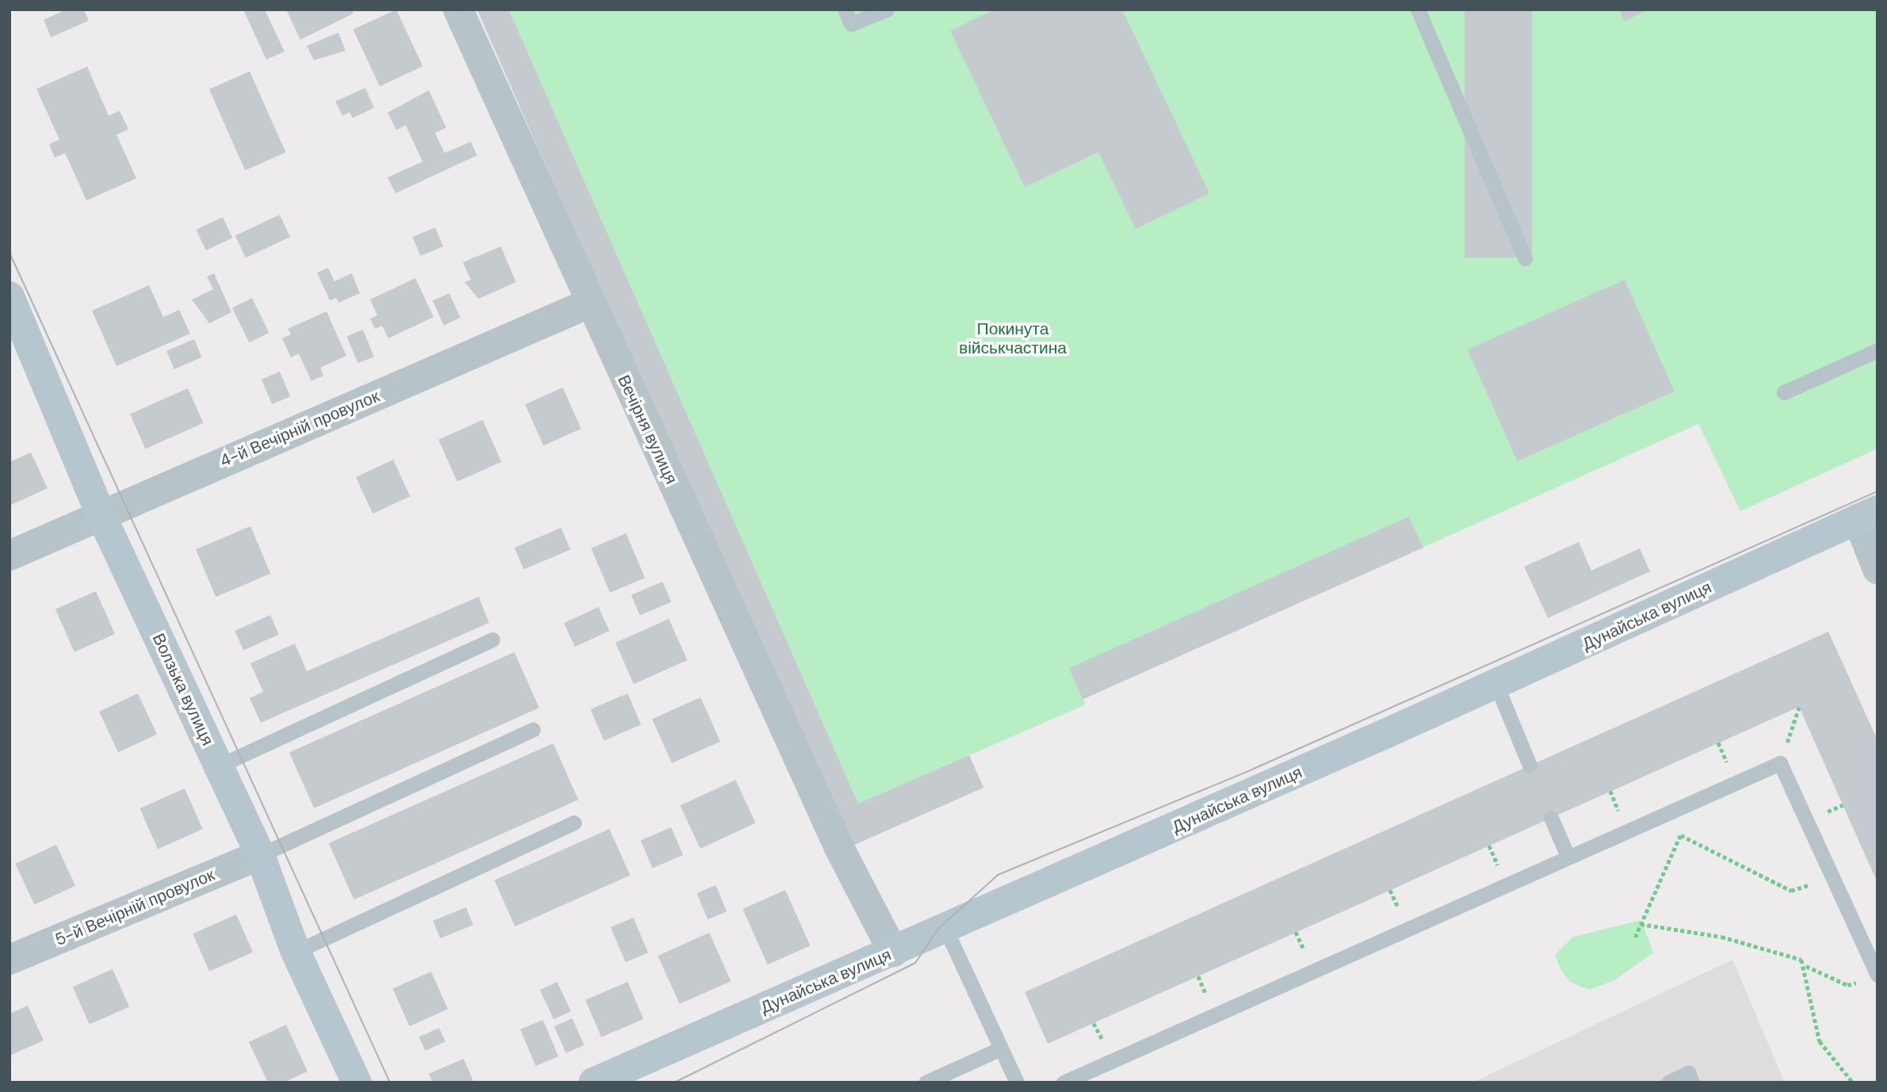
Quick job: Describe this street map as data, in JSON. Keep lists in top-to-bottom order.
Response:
{
  "streets": {
    "street": [
      "4-й Вечірній провулок",
      "Вечірня вулиця",
      "Дунайська вулиця",
      "Волзька вулиця",
      "5-й Вечірній провулок"
    ]
  },
  "crossings": [
    ["4-й Вечірній провулок", "Вечірня вулиця"],
    ["4-й Вечірній провулок", "Волзька вулиця"],
    ["Вечірня вулиця", "Дунайська вулиця"],
    ["Волзька вулиця", "5-й Вечірній провулок"]
  ],
  "parks": ["Покинута військчастина"]
}
